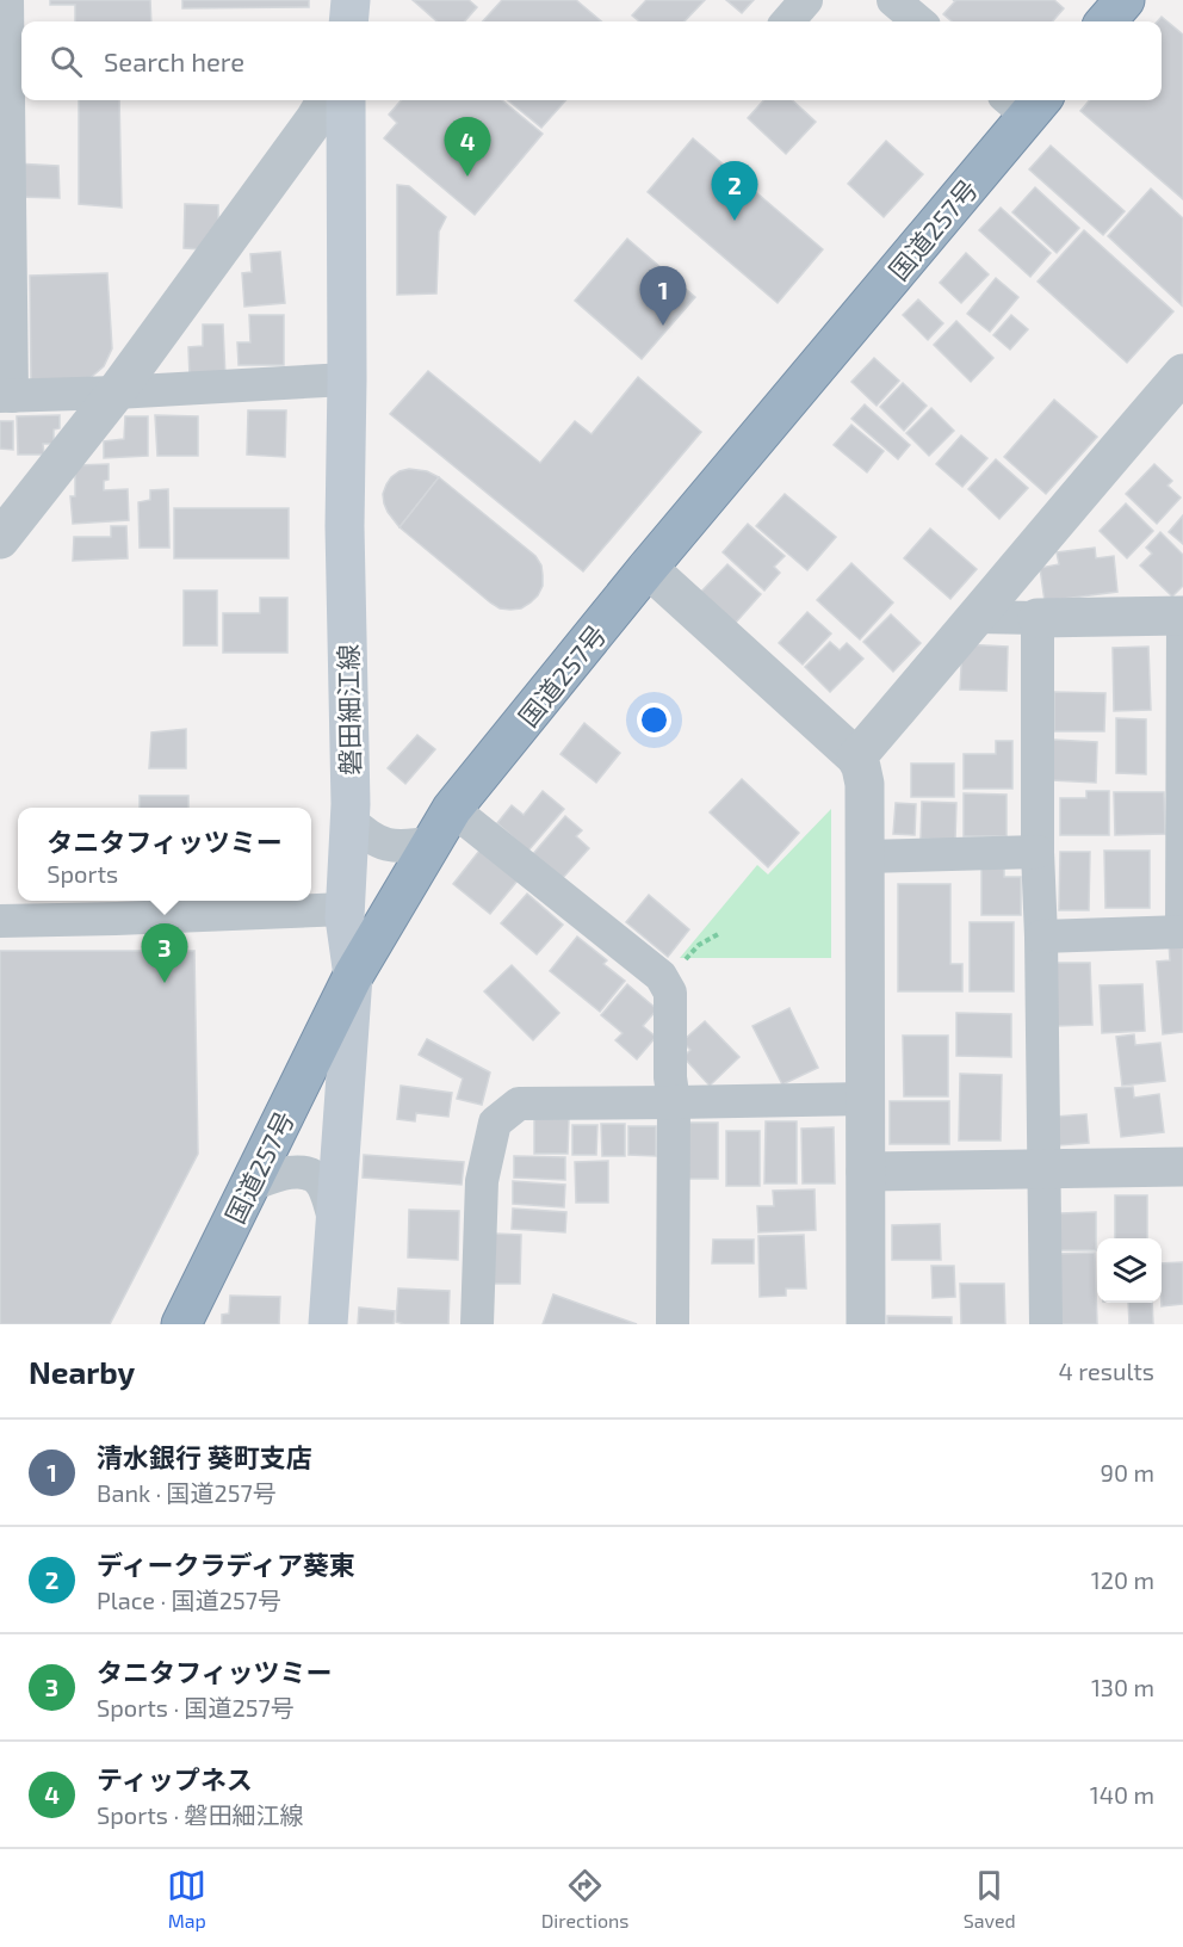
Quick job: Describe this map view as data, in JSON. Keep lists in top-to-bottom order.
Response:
{
  "streets": {
    "highway": ["国道257号"],
    "main road": ["磐田細江線"]
  },
  "crossings": [
    ["国道257号", "磐田細江線"]
  ],
  "page": {
    "search": "Search here",
    "pins": [
      "4",
      "2",
      "1",
      "3"
    ],
    "popup": ["タニタフィッツミー", "Sports"],
    "heading": ["Nearby", "4 results"],
    "list": [
      {
        "mark": "1",
        "name": "清水銀行 葵町支店",
        "note": "Bank · 国道257号",
        "value": "90 m"
      },
      {
        "mark": "2",
        "name": "ディークラディア葵東",
        "note": "Place · 国道257号",
        "value": "120 m"
      },
      {
        "mark": "3",
        "name": "タニタフィッツミー",
        "note": "Sports · 国道257号",
        "value": "130 m"
      },
      {
        "mark": "4",
        "name": "ティップネス",
        "note": "Sports · 磐田細江線",
        "value": "140 m"
      }
    ],
    "nav": ["Map", "Directions", "Saved"]
  }
}
